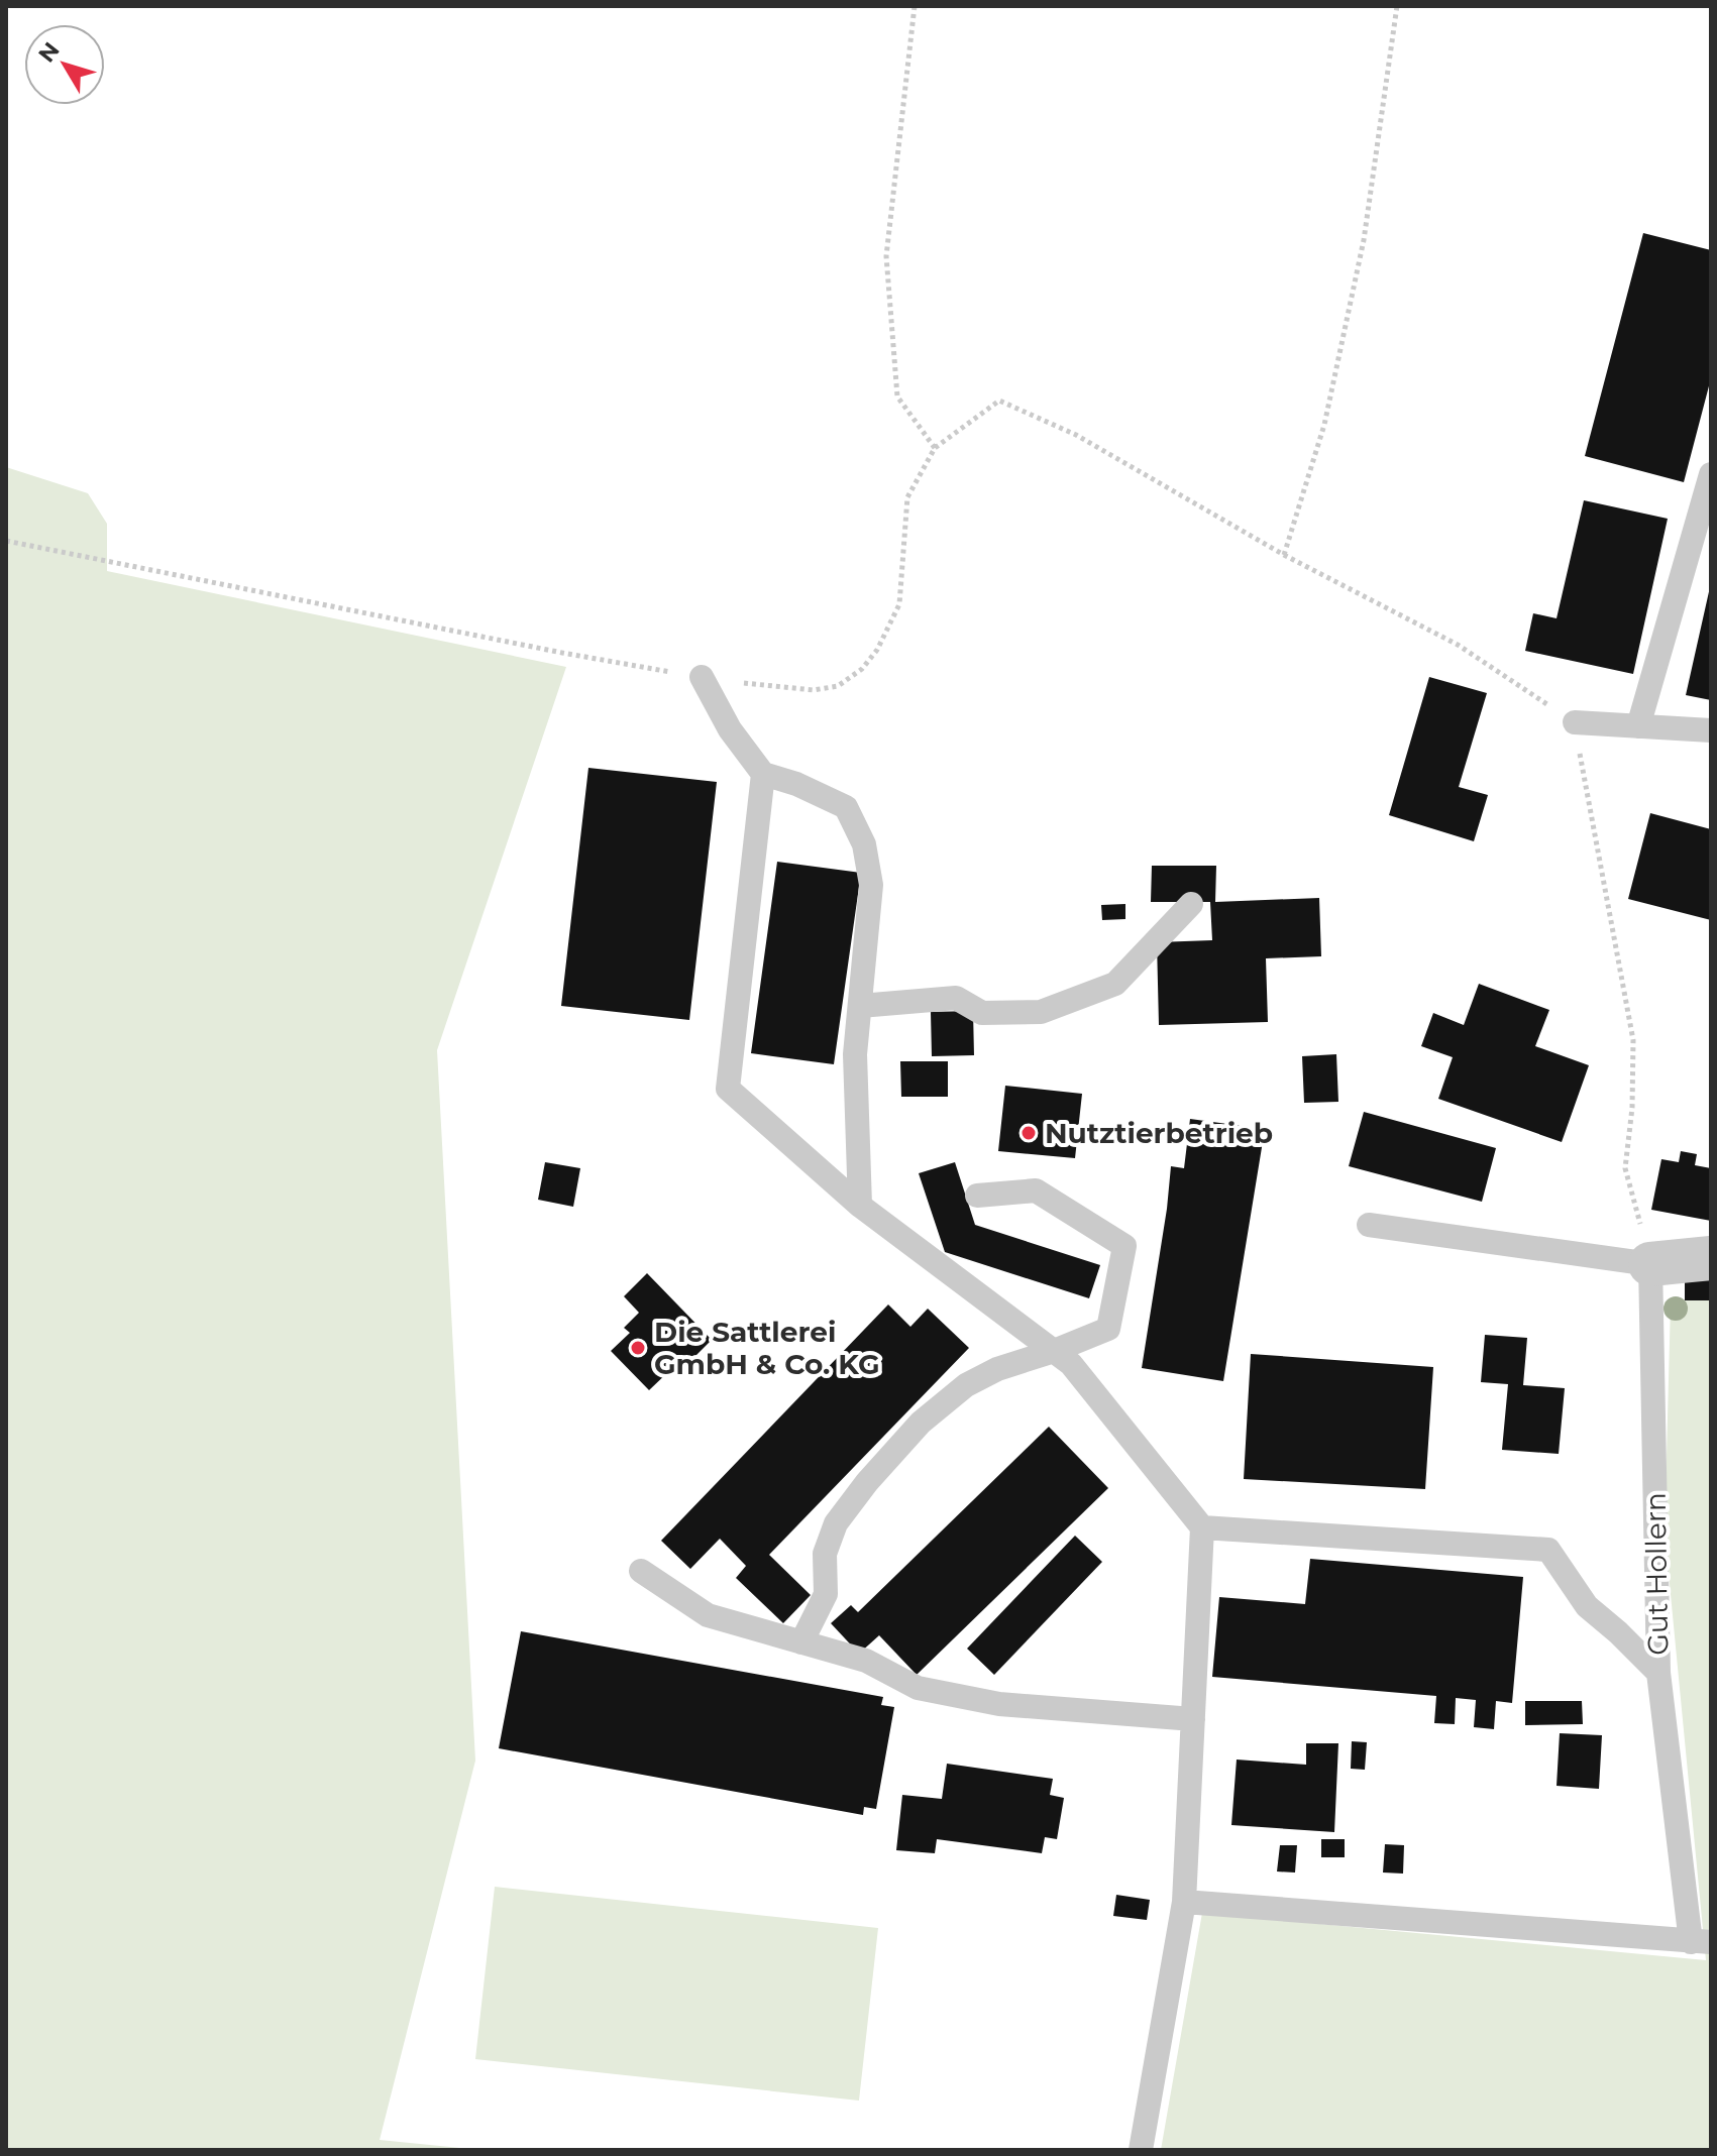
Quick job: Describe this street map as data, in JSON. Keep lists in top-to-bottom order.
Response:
{
  "streets": {
    "lane": ["Gut Hollern"]
  },
  "places": ["Nutztierbetrieb", "Die Sattlerei GmbH & Co. KG"],
  "north": "top left"
}
